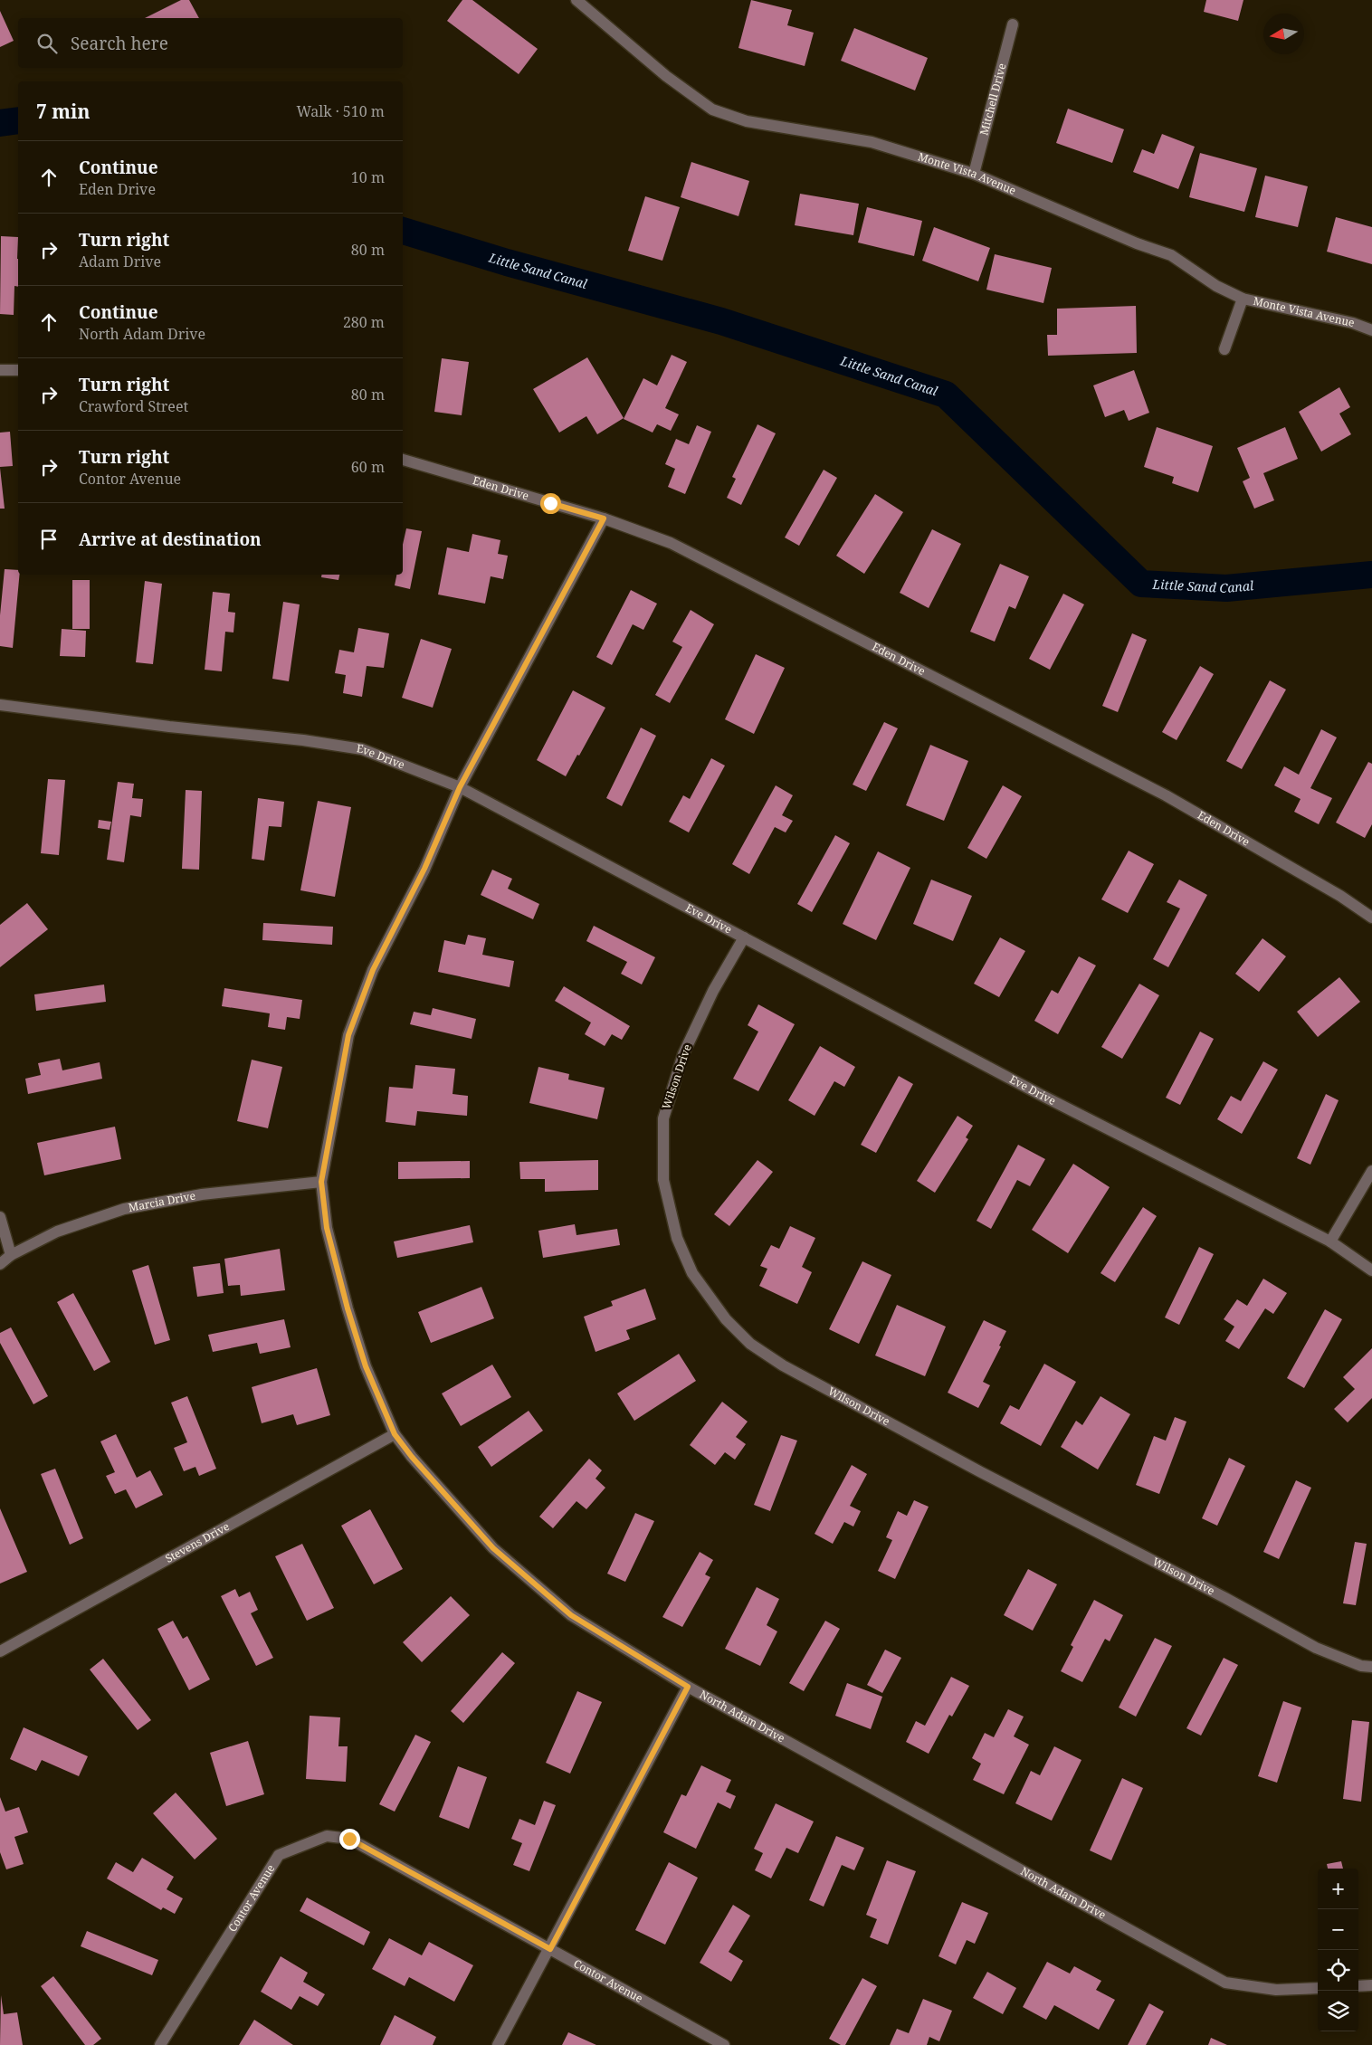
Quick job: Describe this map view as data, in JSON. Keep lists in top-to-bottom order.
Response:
{
  "streets": {
    "street": [
      "Mitchell Drive",
      "Monte Vista Avenue",
      "Eden Drive",
      "Eve Drive",
      "Wilson Drive",
      "Marcia Drive",
      "Stevens Drive",
      "North Adam Drive",
      "Contor Avenue"
    ]
  },
  "crossings": [
    ["Mitchell Drive", "Monte Vista Avenue"],
    ["Eden Drive", "North Adam Drive"],
    ["Eve Drive", "Wilson Drive"],
    ["Eve Drive", "North Adam Drive"],
    ["Marcia Drive", "North Adam Drive"],
    ["Stevens Drive", "North Adam Drive"]
  ],
  "water": ["Little Sand Canal"],
  "north": "left",
  "page": {
    "search": "Search here",
    "heading": ["7 min", "Walk · 510 m"],
    "list": [
      ["Continue", "Eden Drive", "10 m"],
      ["Turn right", "Adam Drive", "80 m"],
      ["Continue", "North Adam Drive", "280 m"],
      ["Turn right", "Crawford Street", "80 m"],
      ["Turn right", "Contor Avenue", "60 m"],
      "Arrive at destination"
    ],
    "map_buttons": ["+", "−"]
  }
}
